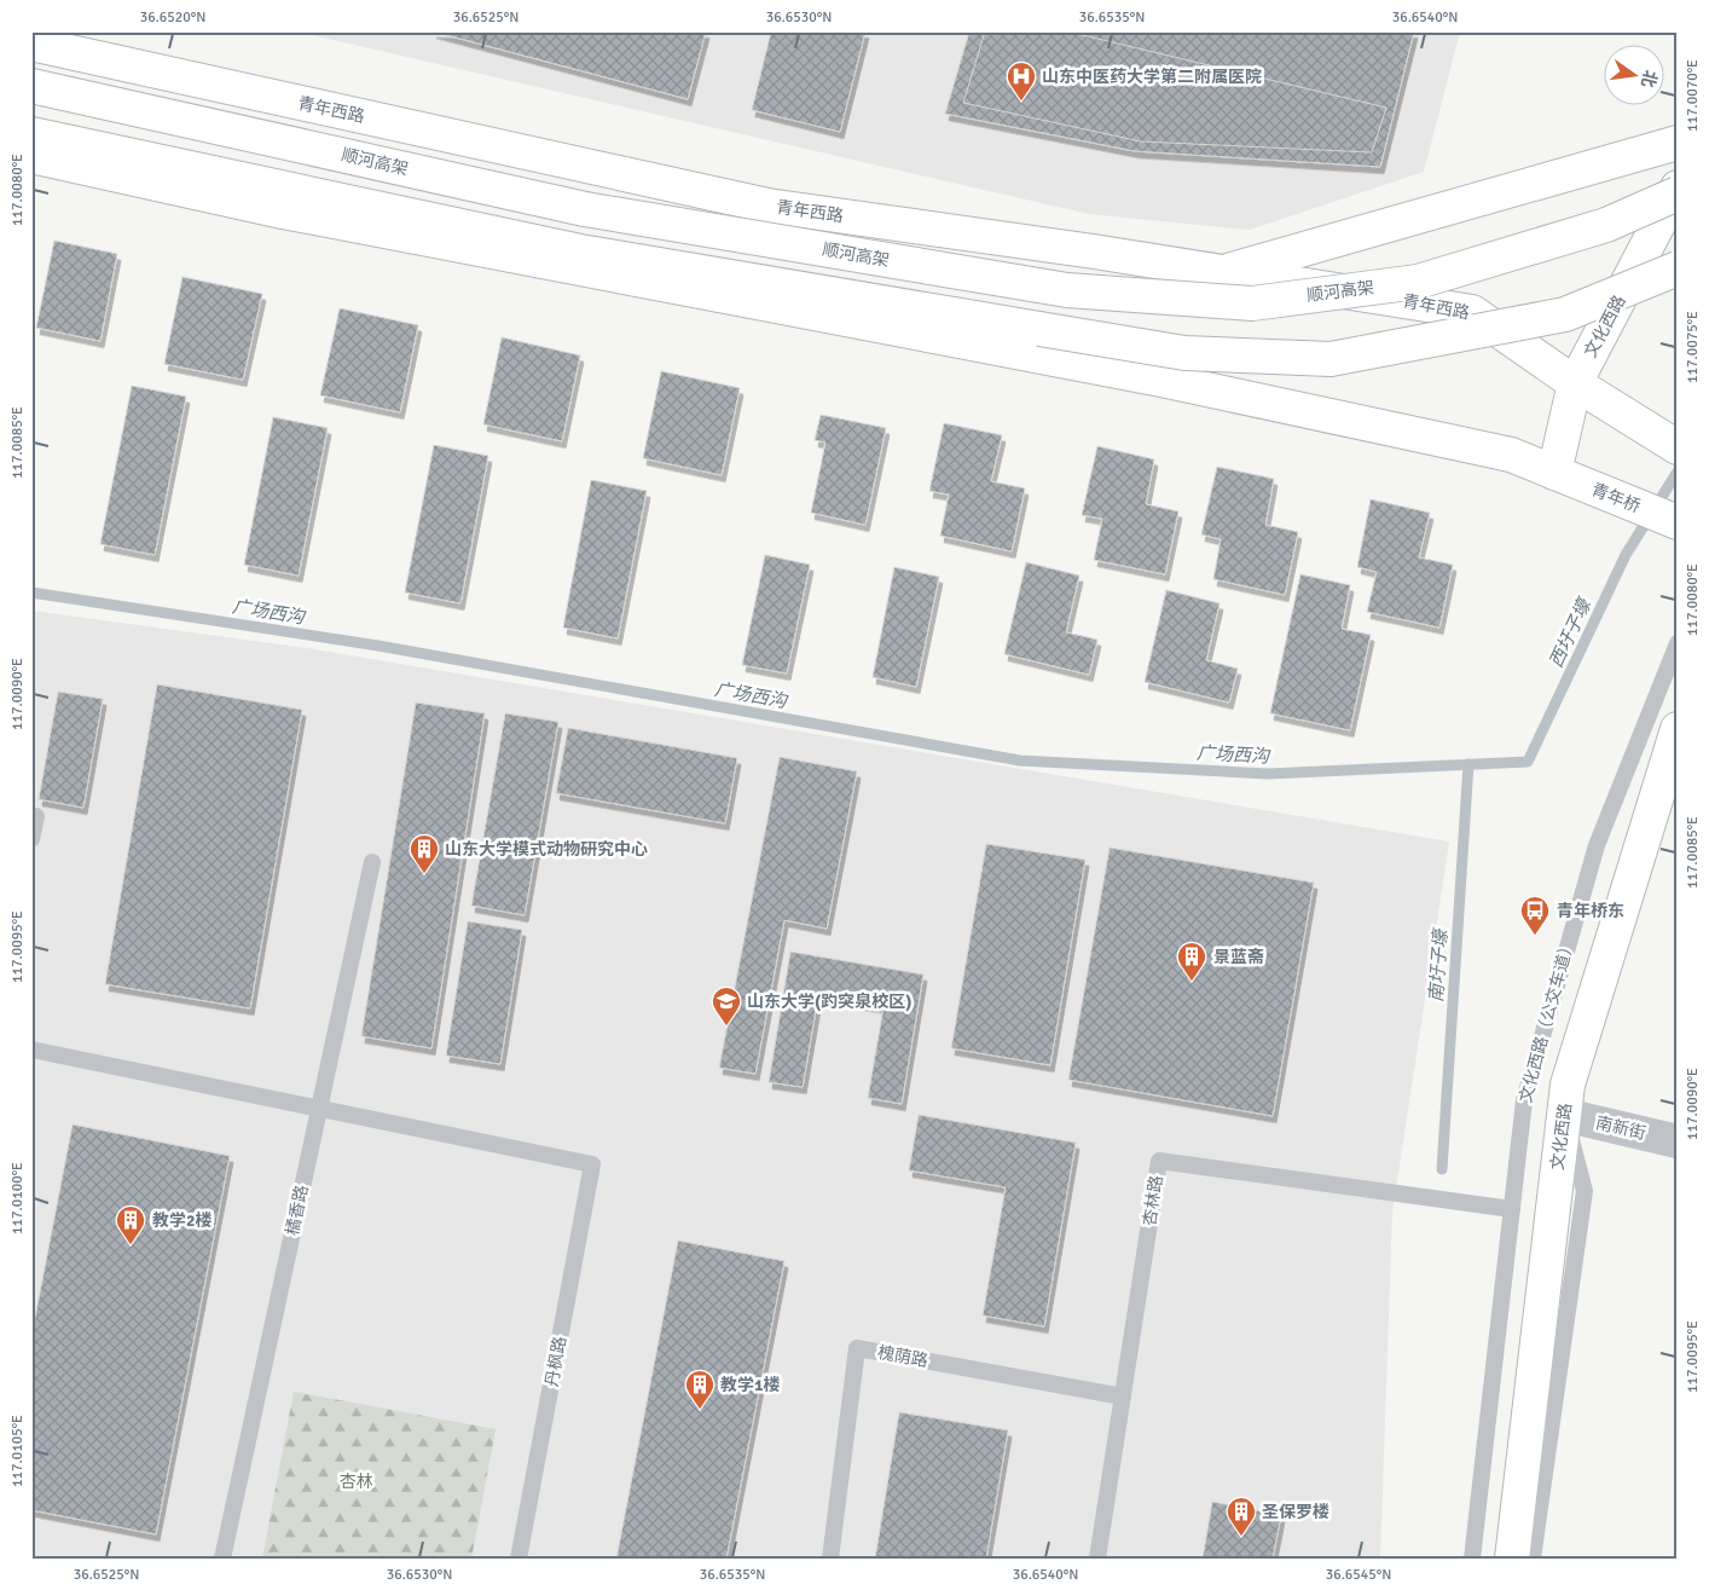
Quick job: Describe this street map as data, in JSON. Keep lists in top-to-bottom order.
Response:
{
  "streets": {
    "main road": [
      "青年西路",
      "顺河高架",
      "文化西路",
      "青年桥"
    ],
    "street": ["南新街"],
    "lane": [
      "文化西路（公交车道）",
      "杏林路",
      "橘香路",
      "槐荫路",
      "丹枫路"
    ]
  },
  "crossings": [
    ["青年西路", "文化西路"],
    ["文化西路", "青年桥"],
    ["文化西路", "南新街"],
    ["文化西路（公交车道）", "杏林路"],
    ["杏林路", "槐荫路"],
    ["橘香路", "丹枫路"]
  ],
  "water": ["广场西沟", "西圩子壕", "南圩子壕"],
  "parks": ["杏林"],
  "places": {
    "hospital": ["山东中医药大学第二附属医院"],
    "building": [
      "山东大学模式动物研究中心",
      "景蓝斋",
      "教学2楼",
      "教学1楼",
      "圣保罗楼"
    ],
    "bus stop": ["青年桥东"],
    "school or university": ["山东大学(趵突泉校区)"]
  },
  "north": "right",
  "coordinates": [
    "36.6520°N",
    "36.6525°N",
    "36.6530°N",
    "36.6535°N",
    "36.6540°N",
    "117.0070°E",
    "117.0080°E",
    "117.0075°E",
    "117.0085°E",
    "117.0090°E",
    "117.0095°E",
    "117.0100°E",
    "117.0105°E",
    "36.6545°N"
  ]
}
